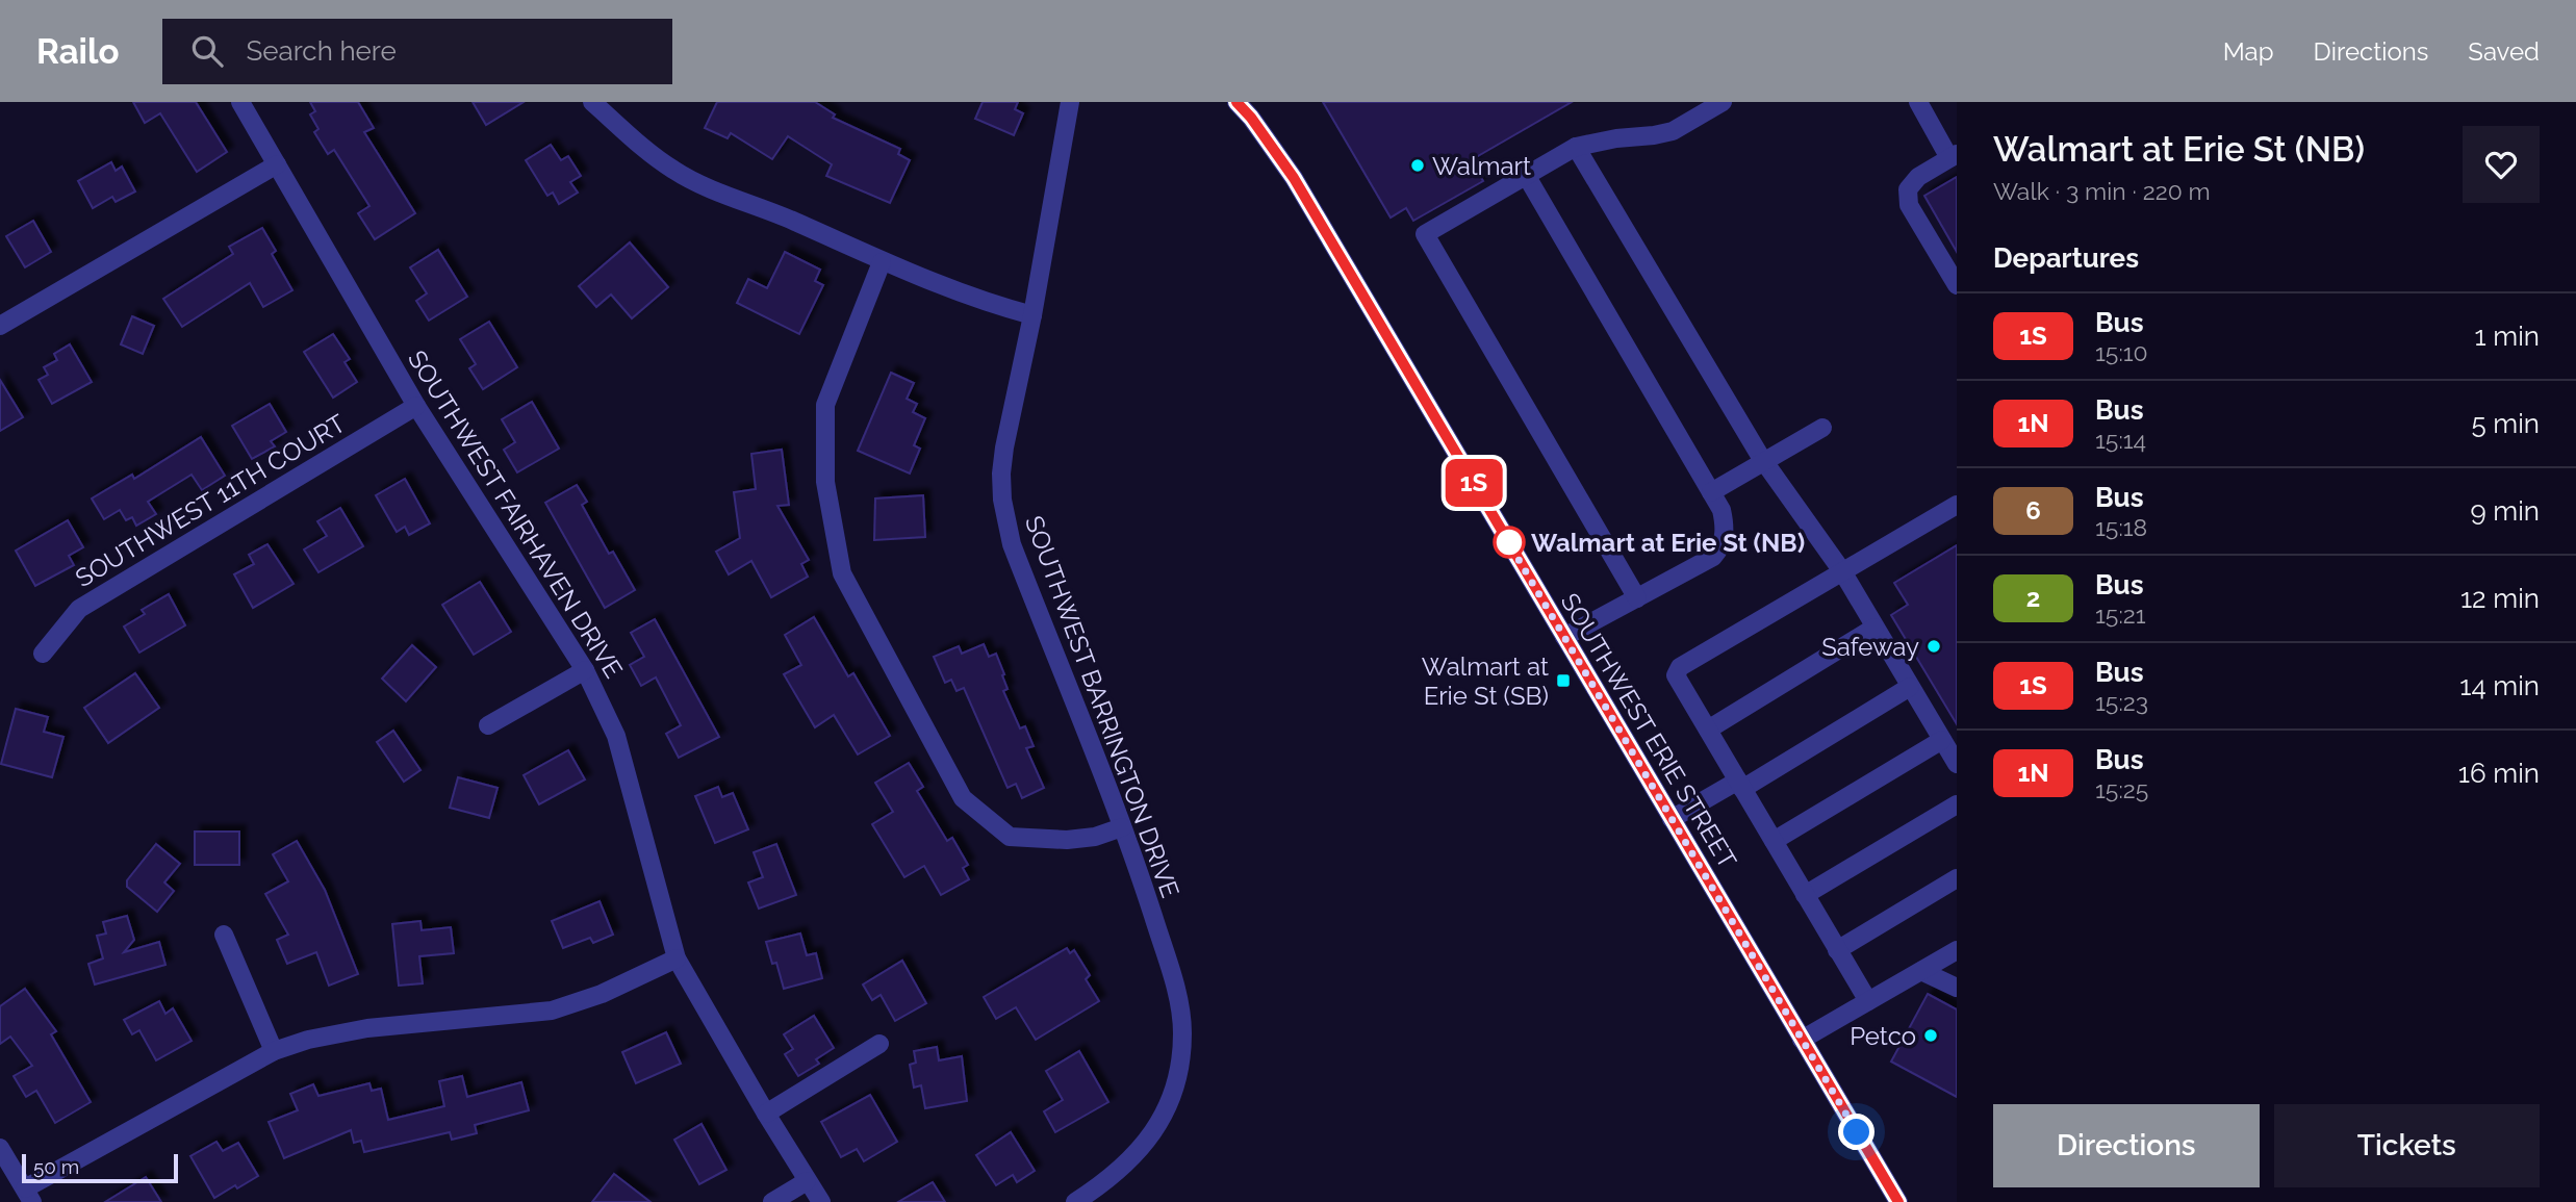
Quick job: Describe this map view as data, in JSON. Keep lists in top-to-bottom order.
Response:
{
  "streets": {
    "street": [
      "SOUTHWEST 11TH COURT",
      "SOUTHWEST FAIRHAVEN DRIVE",
      "SOUTHWEST BARRINGTON DRIVE",
      "SOUTHWEST ERIE STREET"
    ]
  },
  "crossings": [
    ["SOUTHWEST 11TH COURT", "SOUTHWEST FAIRHAVEN DRIVE"]
  ],
  "places": {
    "other": [
      "Walmart",
      "Walmart at Erie St (NB)",
      "Safeway",
      "Petco"
    ],
    "transit": ["Walmart at Erie St (SB)"]
  },
  "lines": ["bus line 1S"],
  "scale_bar": "50 m",
  "page": {
    "header": "Railo",
    "search": "Search here",
    "nav": ["Map", "Directions", "Saved"],
    "on_map": "1S",
    "heading": [
      ["Walmart at Erie St (NB)", "Walk · 3 min · 220 m"],
      "Departures"
    ],
    "list": [
      {
        "mark": "1S",
        "name": "Bus",
        "note": "15:10",
        "value": "1 min"
      },
      {
        "mark": "1N",
        "name": "Bus",
        "note": "15:14",
        "value": "5 min"
      },
      {
        "mark": "6",
        "name": "Bus",
        "note": "15:18",
        "value": "9 min"
      },
      {
        "mark": "2",
        "name": "Bus",
        "note": "15:21",
        "value": "12 min"
      },
      {
        "mark": "1S",
        "name": "Bus",
        "note": "15:23",
        "value": "14 min"
      },
      {
        "mark": "1N",
        "name": "Bus",
        "note": "15:25",
        "value": "16 min"
      }
    ],
    "buttons": ["Directions", "Tickets"],
    "scale": "50 m"
  }
}
